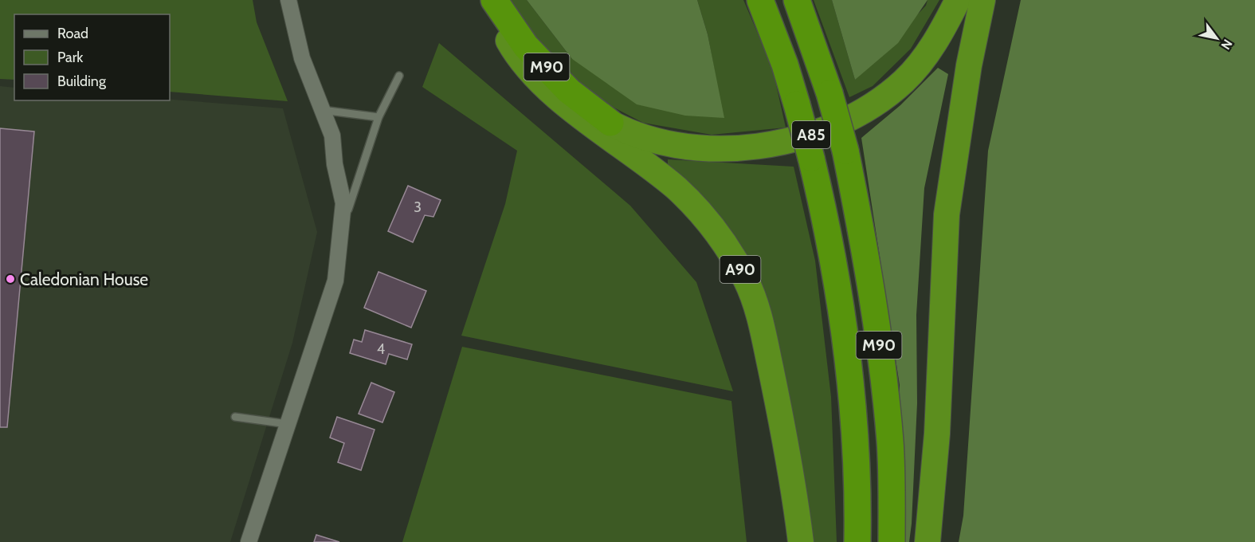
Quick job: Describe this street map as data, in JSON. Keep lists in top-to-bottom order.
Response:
{
  "streets": {
    "highway": ["M90", "A85", "A90"]
  },
  "crossings": [
    ["M90", "A85"],
    ["A85", "A90"]
  ],
  "places": ["Caledonian House"],
  "house_numbers": ["3", "4"],
  "legend": ["Road", "Park", "Building"],
  "north": "bottom right"
}
